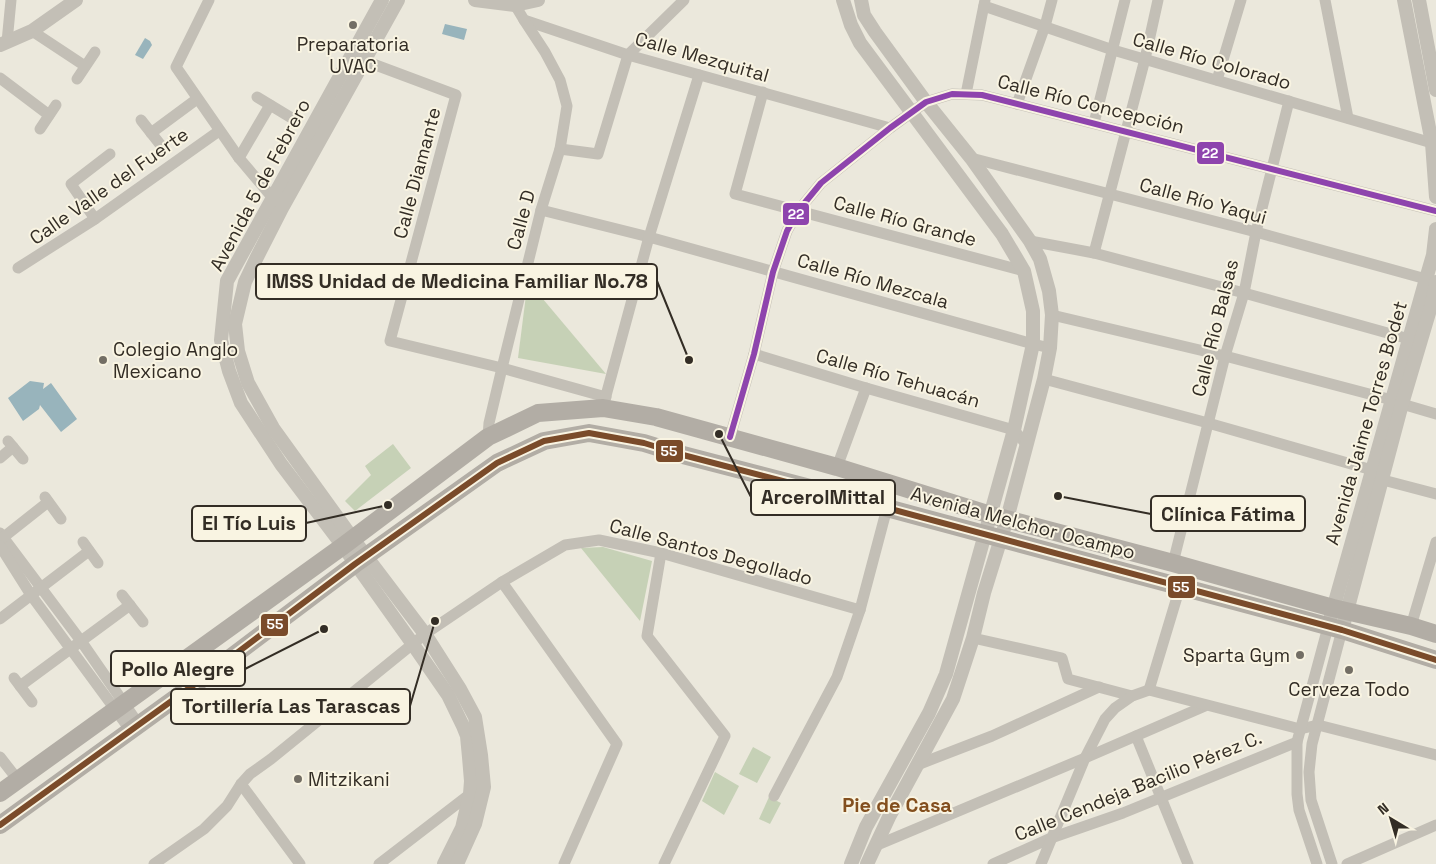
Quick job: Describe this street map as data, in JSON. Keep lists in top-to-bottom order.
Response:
{
  "streets": {
    "main road": ["Avenida Melchor Ocampo"],
    "street": [
      "Calle Mezquital",
      "Calle Río Colorado",
      "Calle Río Concepción",
      "Calle Diamante",
      "Avenida 5 de Febrero",
      "Calle Valle del Fuerte",
      "Calle Río Yaqui",
      "Calle D",
      "Calle Río Grande",
      "Calle Río Mezcala",
      "Calle Río Balsas",
      "Calle Río Tehuacán",
      "Avenida Jaime Torres Bodet",
      "Calle Santos Degollado",
      "Calle Cendeja Bacilio Pérez C."
    ]
  },
  "crossings": [
    ["Calle Mezquital", "Calle Río Concepción"],
    ["Calle Mezquital", "Calle D"],
    ["Calle Mezquital", "Calle Río Grande"],
    ["Calle Río Colorado", "Calle Río Balsas"],
    ["Calle Río Concepción", "Calle Río Grande"],
    ["Calle Río Concepción", "Calle Río Mezcala"],
    ["Calle Río Concepción", "Calle Río Balsas"],
    ["Calle Río Concepción", "Calle Río Tehuacán"],
    ["Calle Río Concepción", "Avenida Melchor Ocampo"],
    ["Calle Diamante", "Avenida 5 de Febrero"],
    ["Calle Diamante", "Calle D"],
    ["Calle Diamante", "Avenida Melchor Ocampo"],
    ["Avenida 5 de Febrero", "Calle Valle del Fuerte"],
    ["Avenida 5 de Febrero", "Avenida Melchor Ocampo"],
    ["Avenida 5 de Febrero", "Calle Santos Degollado"],
    ["Calle Río Yaqui", "Calle Río Balsas"],
    ["Calle Río Yaqui", "Avenida Jaime Torres Bodet"],
    ["Calle D", "Calle Río Mezcala"],
    ["Calle D", "Avenida Melchor Ocampo"],
    ["Calle Río Balsas", "Avenida Melchor Ocampo"],
    ["Avenida Jaime Torres Bodet", "Avenida Melchor Ocampo"]
  ],
  "districts": ["Pie de Casa"],
  "places": [
    "Preparatoria UVAC",
    "Colegio Anglo Mexicano",
    "IMSS Unidad de Medicina Familiar No.78",
    "ArcerolMittal",
    "Clínica Fátima",
    "El Tío Luis",
    "Tortillería Las Tarascas",
    "Pollo Alegre",
    "Sparta Gym",
    "Cerveza Todo",
    "Mitzikani"
  ],
  "lines": ["transit line 22", "transit line 55"],
  "north": "top left"
}
